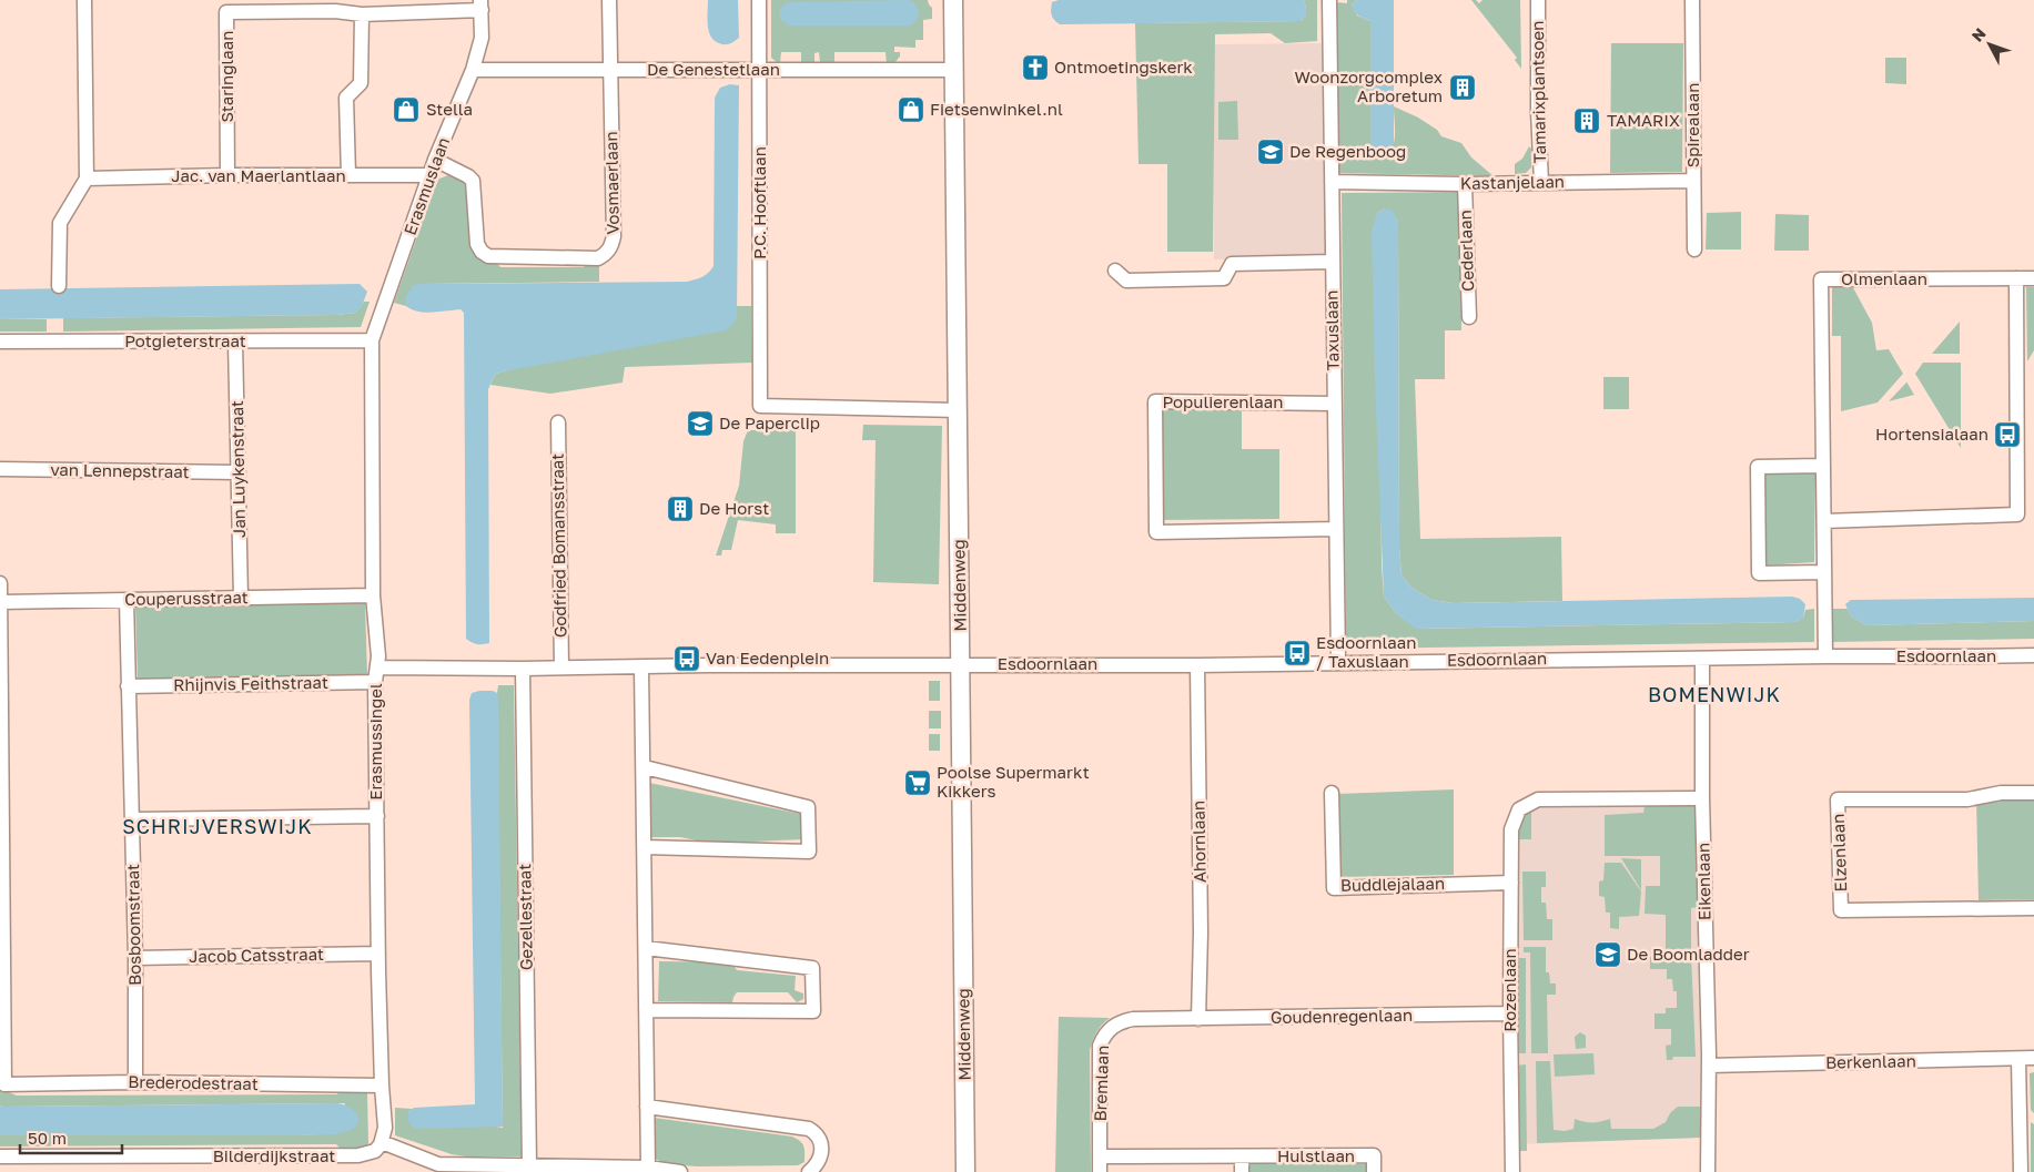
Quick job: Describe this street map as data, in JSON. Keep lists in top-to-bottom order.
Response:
{
  "streets": {
    "street": [
      "De Genestetlaan",
      "Staringlaan",
      "Tamarixplantsoen",
      "Spirealaan",
      "Jac. van Maerlantlaan",
      "Vosmaerlaan",
      "Kastanjelaan",
      "Erasmuslaan",
      "P.C. Hooftlaan",
      "Cederlaan",
      "Olmenlaan",
      "Taxuslaan",
      "Potgieterstraat",
      "Populierenlaan",
      "Jan Luykenstraat",
      "van Lennepstraat",
      "Godfried Bomansstraat",
      "Middenweg",
      "Couperusstraat",
      "Esdoornlaan",
      "Rhijnvis Feithstraat",
      "Erasmussingel",
      "Ahornlaan",
      "Elzenlaan",
      "Eikenlaan",
      "Buddlejalaan",
      "Gezellestraat",
      "Bosboomstraat",
      "Jacob Catsstraat",
      "Rozenlaan",
      "Goudenregenlaan",
      "Berkenlaan",
      "Brederodestraat",
      "Bremlaan",
      "Bilderdijkstraat",
      "Hulstlaan"
    ]
  },
  "crossings": [
    ["De Genestetlaan", "Vosmaerlaan"],
    ["De Genestetlaan", "Erasmuslaan"],
    ["De Genestetlaan", "P.C. Hooftlaan"],
    ["De Genestetlaan", "Middenweg"],
    ["Staringlaan", "Jac. van Maerlantlaan"],
    ["Staringlaan", "Erasmuslaan"],
    ["Tamarixplantsoen", "Kastanjelaan"],
    ["Spirealaan", "Kastanjelaan"],
    ["Jac. van Maerlantlaan", "Erasmuslaan"],
    ["Vosmaerlaan", "Erasmuslaan"],
    ["Kastanjelaan", "Cederlaan"],
    ["Kastanjelaan", "Taxuslaan"],
    ["Erasmuslaan", "Potgieterstraat"],
    ["Erasmuslaan", "Erasmussingel"],
    ["P.C. Hooftlaan", "Middenweg"],
    ["Olmenlaan", "Esdoornlaan"],
    ["Taxuslaan", "Populierenlaan"],
    ["Taxuslaan", "Esdoornlaan"],
    ["Potgieterstraat", "Jan Luykenstraat"],
    ["Potgieterstraat", "Erasmussingel"],
    ["Jan Luykenstraat", "van Lennepstraat"],
    ["Jan Luykenstraat", "Couperusstraat"],
    ["Middenweg", "Esdoornlaan"],
    ["Couperusstraat", "Erasmussingel"],
    ["Couperusstraat", "Bosboomstraat"],
    ["Couperusstraat", "Brederodestraat"],
    ["Esdoornlaan", "Ahornlaan"],
    ["Esdoornlaan", "Eikenlaan"],
    ["Rhijnvis Feithstraat", "Erasmussingel"],
    ["Rhijnvis Feithstraat", "Bosboomstraat"],
    ["Erasmussingel", "Jacob Catsstraat"],
    ["Erasmussingel", "Brederodestraat"],
    ["Erasmussingel", "Bilderdijkstraat"],
    ["Ahornlaan", "Goudenregenlaan"],
    ["Eikenlaan", "Rozenlaan"],
    ["Eikenlaan", "Berkenlaan"],
    ["Buddlejalaan", "Rozenlaan"],
    ["Bosboomstraat", "Jacob Catsstraat"],
    ["Bosboomstraat", "Brederodestraat"],
    ["Rozenlaan", "Goudenregenlaan"],
    ["Goudenregenlaan", "Bremlaan"],
    ["Bremlaan", "Hulstlaan"]
  ],
  "districts": ["BOMENWIJK", "SCHRIJVERSWIJK"],
  "places": {
    "church": ["Ontmoetingskerk"],
    "building": ["Woonzorgcomplex Arboretum", "TAMARIX", "De Horst"],
    "shop": ["Stella", "Fietsenwinkel.nl"],
    "school or university": ["De Regenboog", "De Paperclip", "De Boomladder"],
    "bus stop": ["Hortensialaan", "Esdoornlaan / Taxuslaan", "Van Eedenplein"],
    "supermarket": ["Poolse Supermarkt Kikkers"]
  },
  "scale_bar": "50 m",
  "north": "top left"
}
